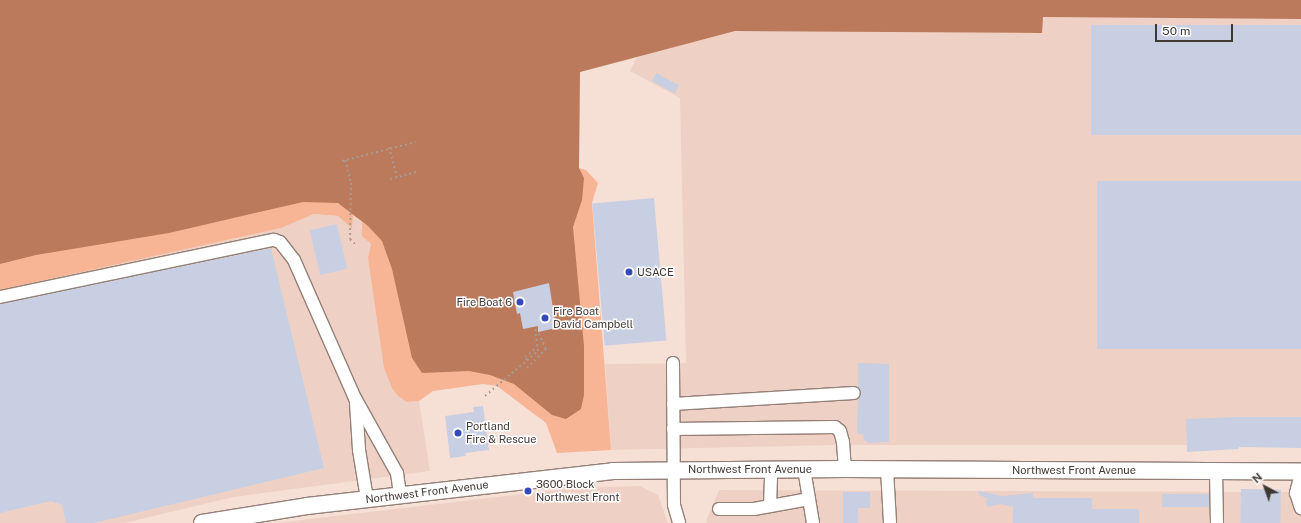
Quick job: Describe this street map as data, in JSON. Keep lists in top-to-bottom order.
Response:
{
  "streets": {
    "main road": ["Northwest Front Avenue"]
  },
  "places": [
    "USACE",
    "Fire Boat 6",
    "Fire Boat David Campbell",
    "Portland Fire & Rescue",
    "3600 Block Northwest Front"
  ],
  "scale_bar": "50 m",
  "north": "top left"
}
